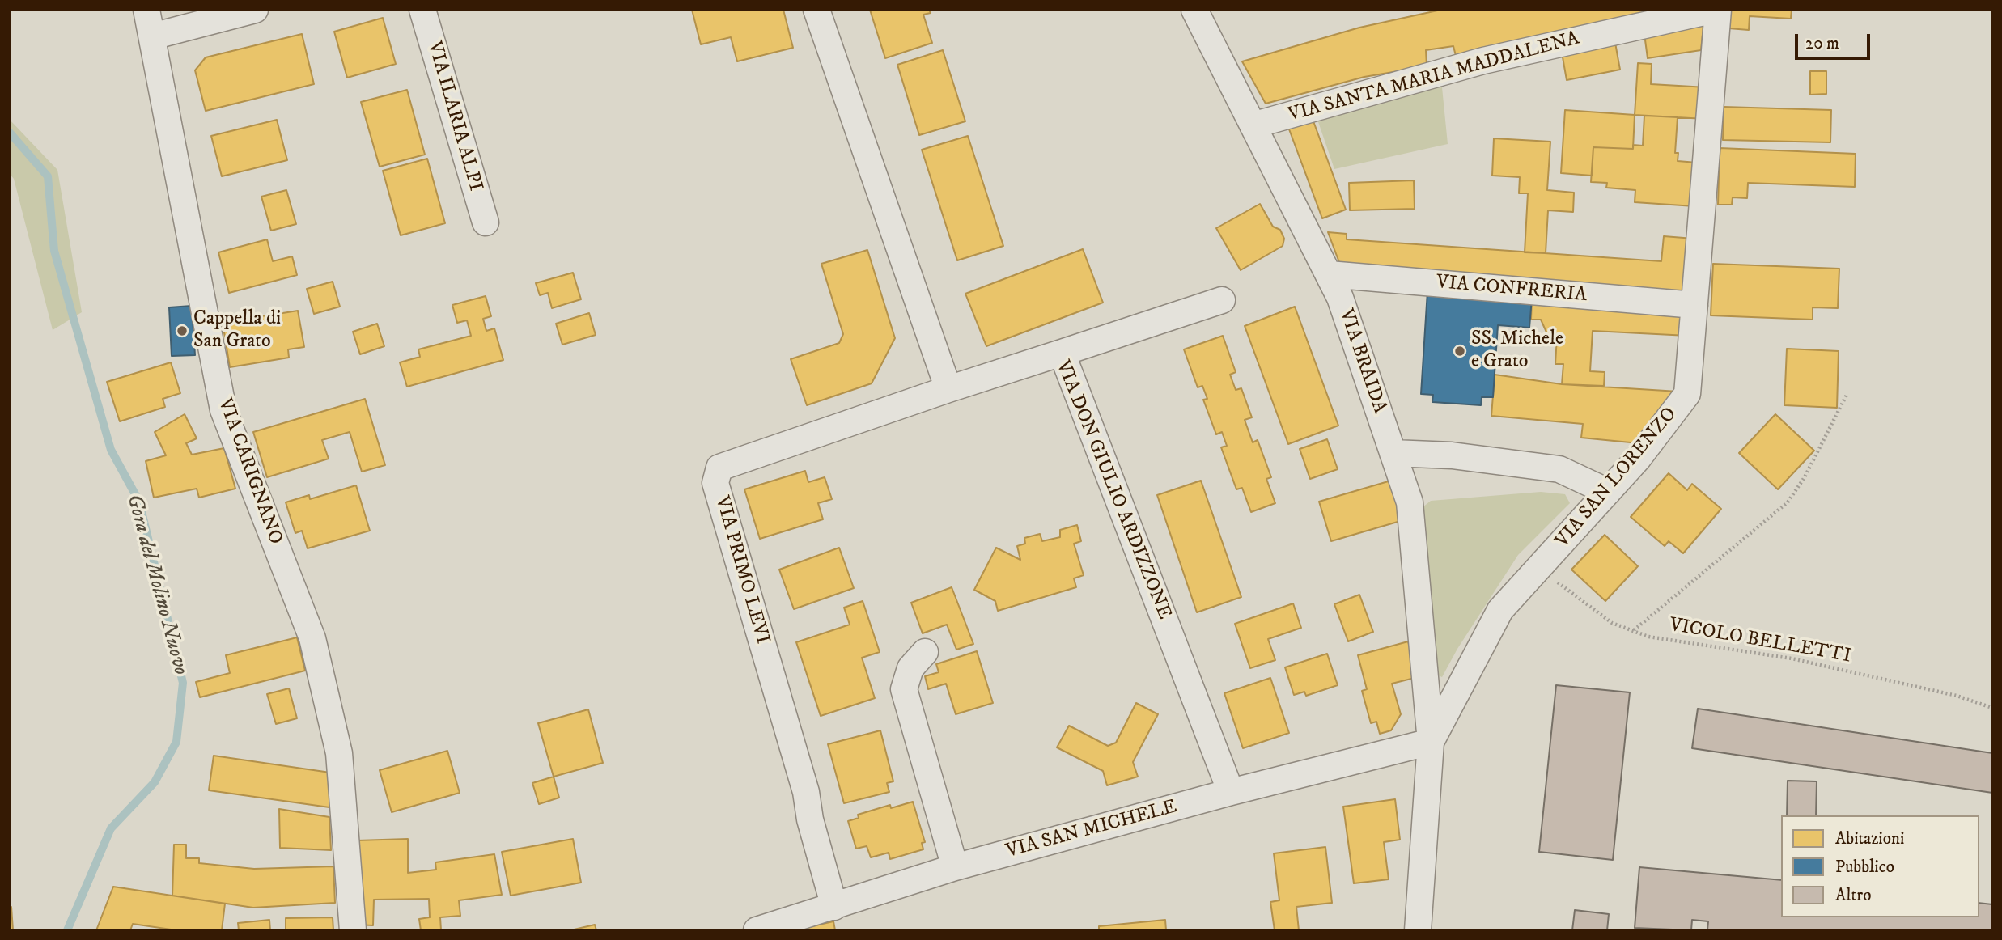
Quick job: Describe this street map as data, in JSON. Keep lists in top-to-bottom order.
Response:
{
  "streets": {
    "street": [
      "VIA SANTA MARIA MADDALENA",
      "VIA ILARIA ALPI",
      "VIA CONFRERIA",
      "VIA BRAIDA",
      "VIA CARIGNANO",
      "VIA SAN LORENZO",
      "VIA DON GIULIO ARDIZZONE",
      "VIA PRIMO LEVI",
      "VIA SAN MICHELE"
    ],
    "path": ["VICOLO BELLETTI"]
  },
  "crossings": [
    ["VIA SANTA MARIA MADDALENA", "VIA BRAIDA"],
    ["VIA SANTA MARIA MADDALENA", "VIA SAN LORENZO"],
    ["VIA CONFRERIA", "VIA BRAIDA"],
    ["VIA CONFRERIA", "VIA SAN LORENZO"],
    ["VIA BRAIDA", "VIA SAN LORENZO"],
    ["VIA BRAIDA", "VIA SAN MICHELE"],
    ["VIA SAN LORENZO", "VICOLO BELLETTI"],
    ["VIA SAN LORENZO", "VIA SAN MICHELE"],
    ["VIA DON GIULIO ARDIZZONE", "VIA PRIMO LEVI"],
    ["VIA DON GIULIO ARDIZZONE", "VIA SAN MICHELE"],
    ["VIA PRIMO LEVI", "VIA SAN MICHELE"]
  ],
  "water": ["Gora del Molino Nuovo"],
  "places": ["Cappella di San Grato", "SS. Michele e Grato"],
  "legend": ["Abitazioni", "Pubblico", "Altro"],
  "scale_bar": "20 m"
}
